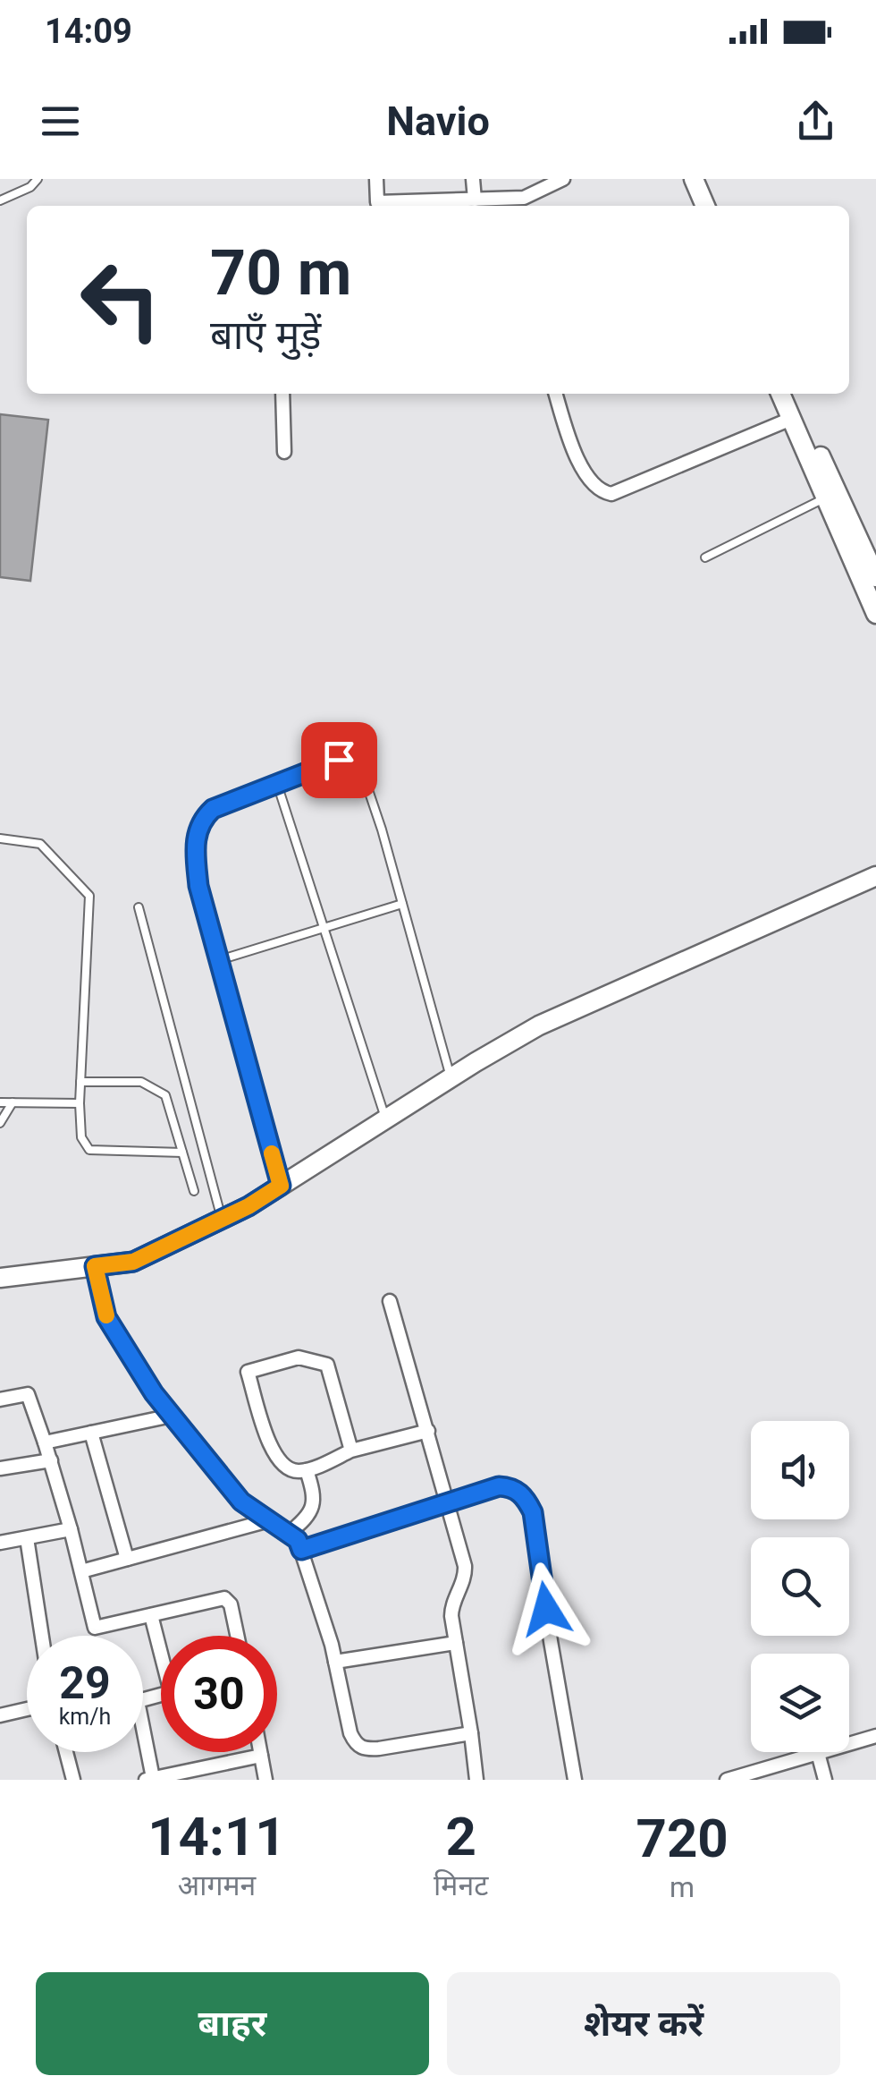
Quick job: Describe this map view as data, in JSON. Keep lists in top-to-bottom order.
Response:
{
  "page": {
    "status": "14:09",
    "header": "Navio",
    "turn": ["70 m", "बाएँ मुड़ें"],
    "speed": "29 km/h",
    "limit": "30",
    "eta": [
      "14:11",
      "आगमन",
      "2",
      "मिनट",
      "720",
      "m"
    ],
    "buttons": ["बाहर", "शेयर करें"]
  }
}
